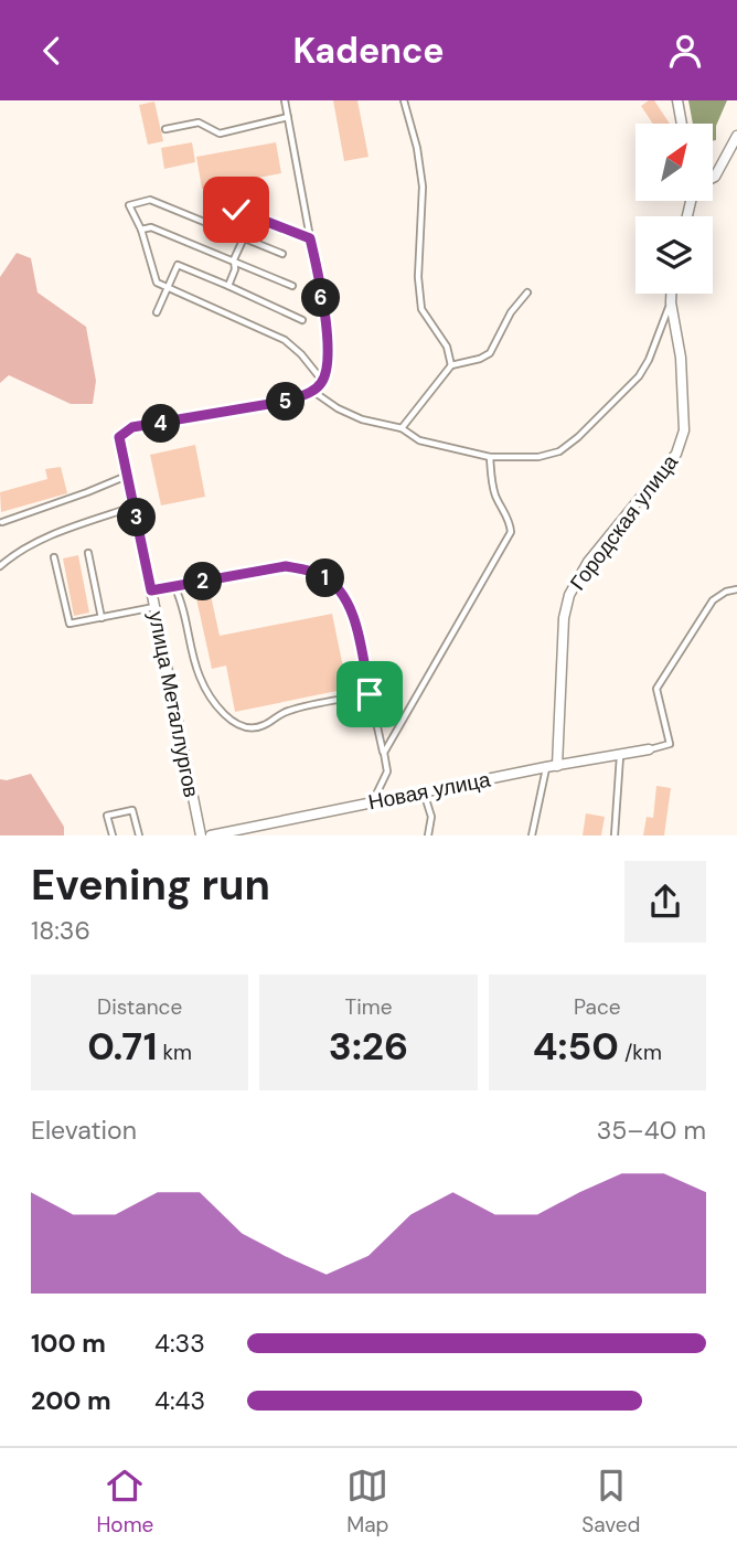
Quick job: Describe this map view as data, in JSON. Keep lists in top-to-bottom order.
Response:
{
  "streets": {
    "street": ["Городская улица", "улица Металлургов", "Новая улица"]
  },
  "crossings": [
    ["Городская улица", "Новая улица"]
  ],
  "north": "top right",
  "page": {
    "header": "Kadence",
    "pins": [
      "6",
      "5",
      "4",
      "3",
      "1",
      "2"
    ],
    "heading": ["Evening run", "18:36"],
    "stats": [
      ["Distance", "0.71 km"],
      ["Time", "3:26"],
      ["Pace", "4:50 /km"]
    ],
    "chart": ["Elevation", "35–40 m"],
    "list": [
      {
        "name": "100 m",
        "note": "4:33"
      },
      {
        "name": "200 m",
        "note": "4:43"
      }
    ],
    "tabs": ["Home", "Map", "Saved"]
  }
}
